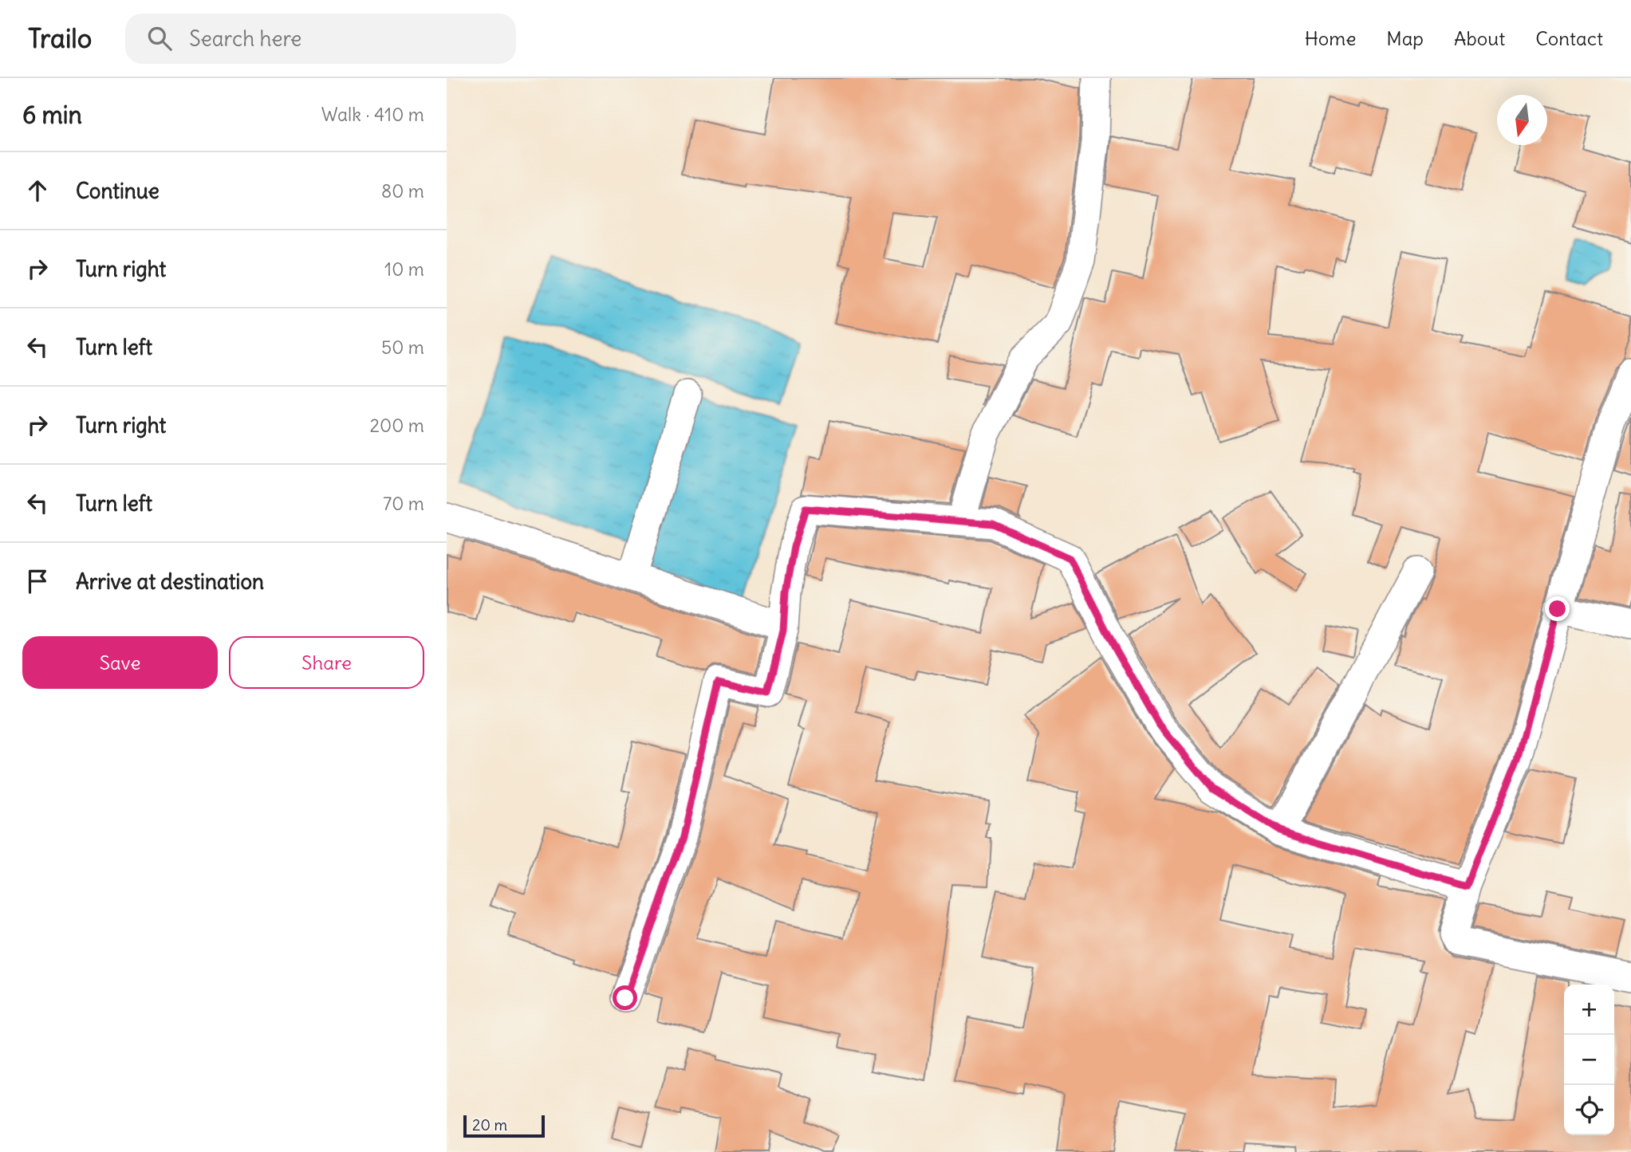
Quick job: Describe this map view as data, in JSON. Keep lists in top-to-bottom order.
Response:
{
  "scale_bar": "20 m",
  "north": "bottom",
  "page": {
    "header": "Trailo",
    "search": "Search here",
    "nav": [
      "Home",
      "Map",
      "About",
      "Contact"
    ],
    "heading": ["6 min", "Walk · 410 m"],
    "list": [
      ["Continue", "80 m"],
      ["Turn right", "10 m"],
      ["Turn left", "50 m"],
      ["Turn right", "200 m"],
      ["Turn left", "70 m"],
      "Arrive at destination"
    ],
    "buttons": ["Save", "Share"],
    "map_buttons": ["+", "−"],
    "scale": "20 m"
  }
}
